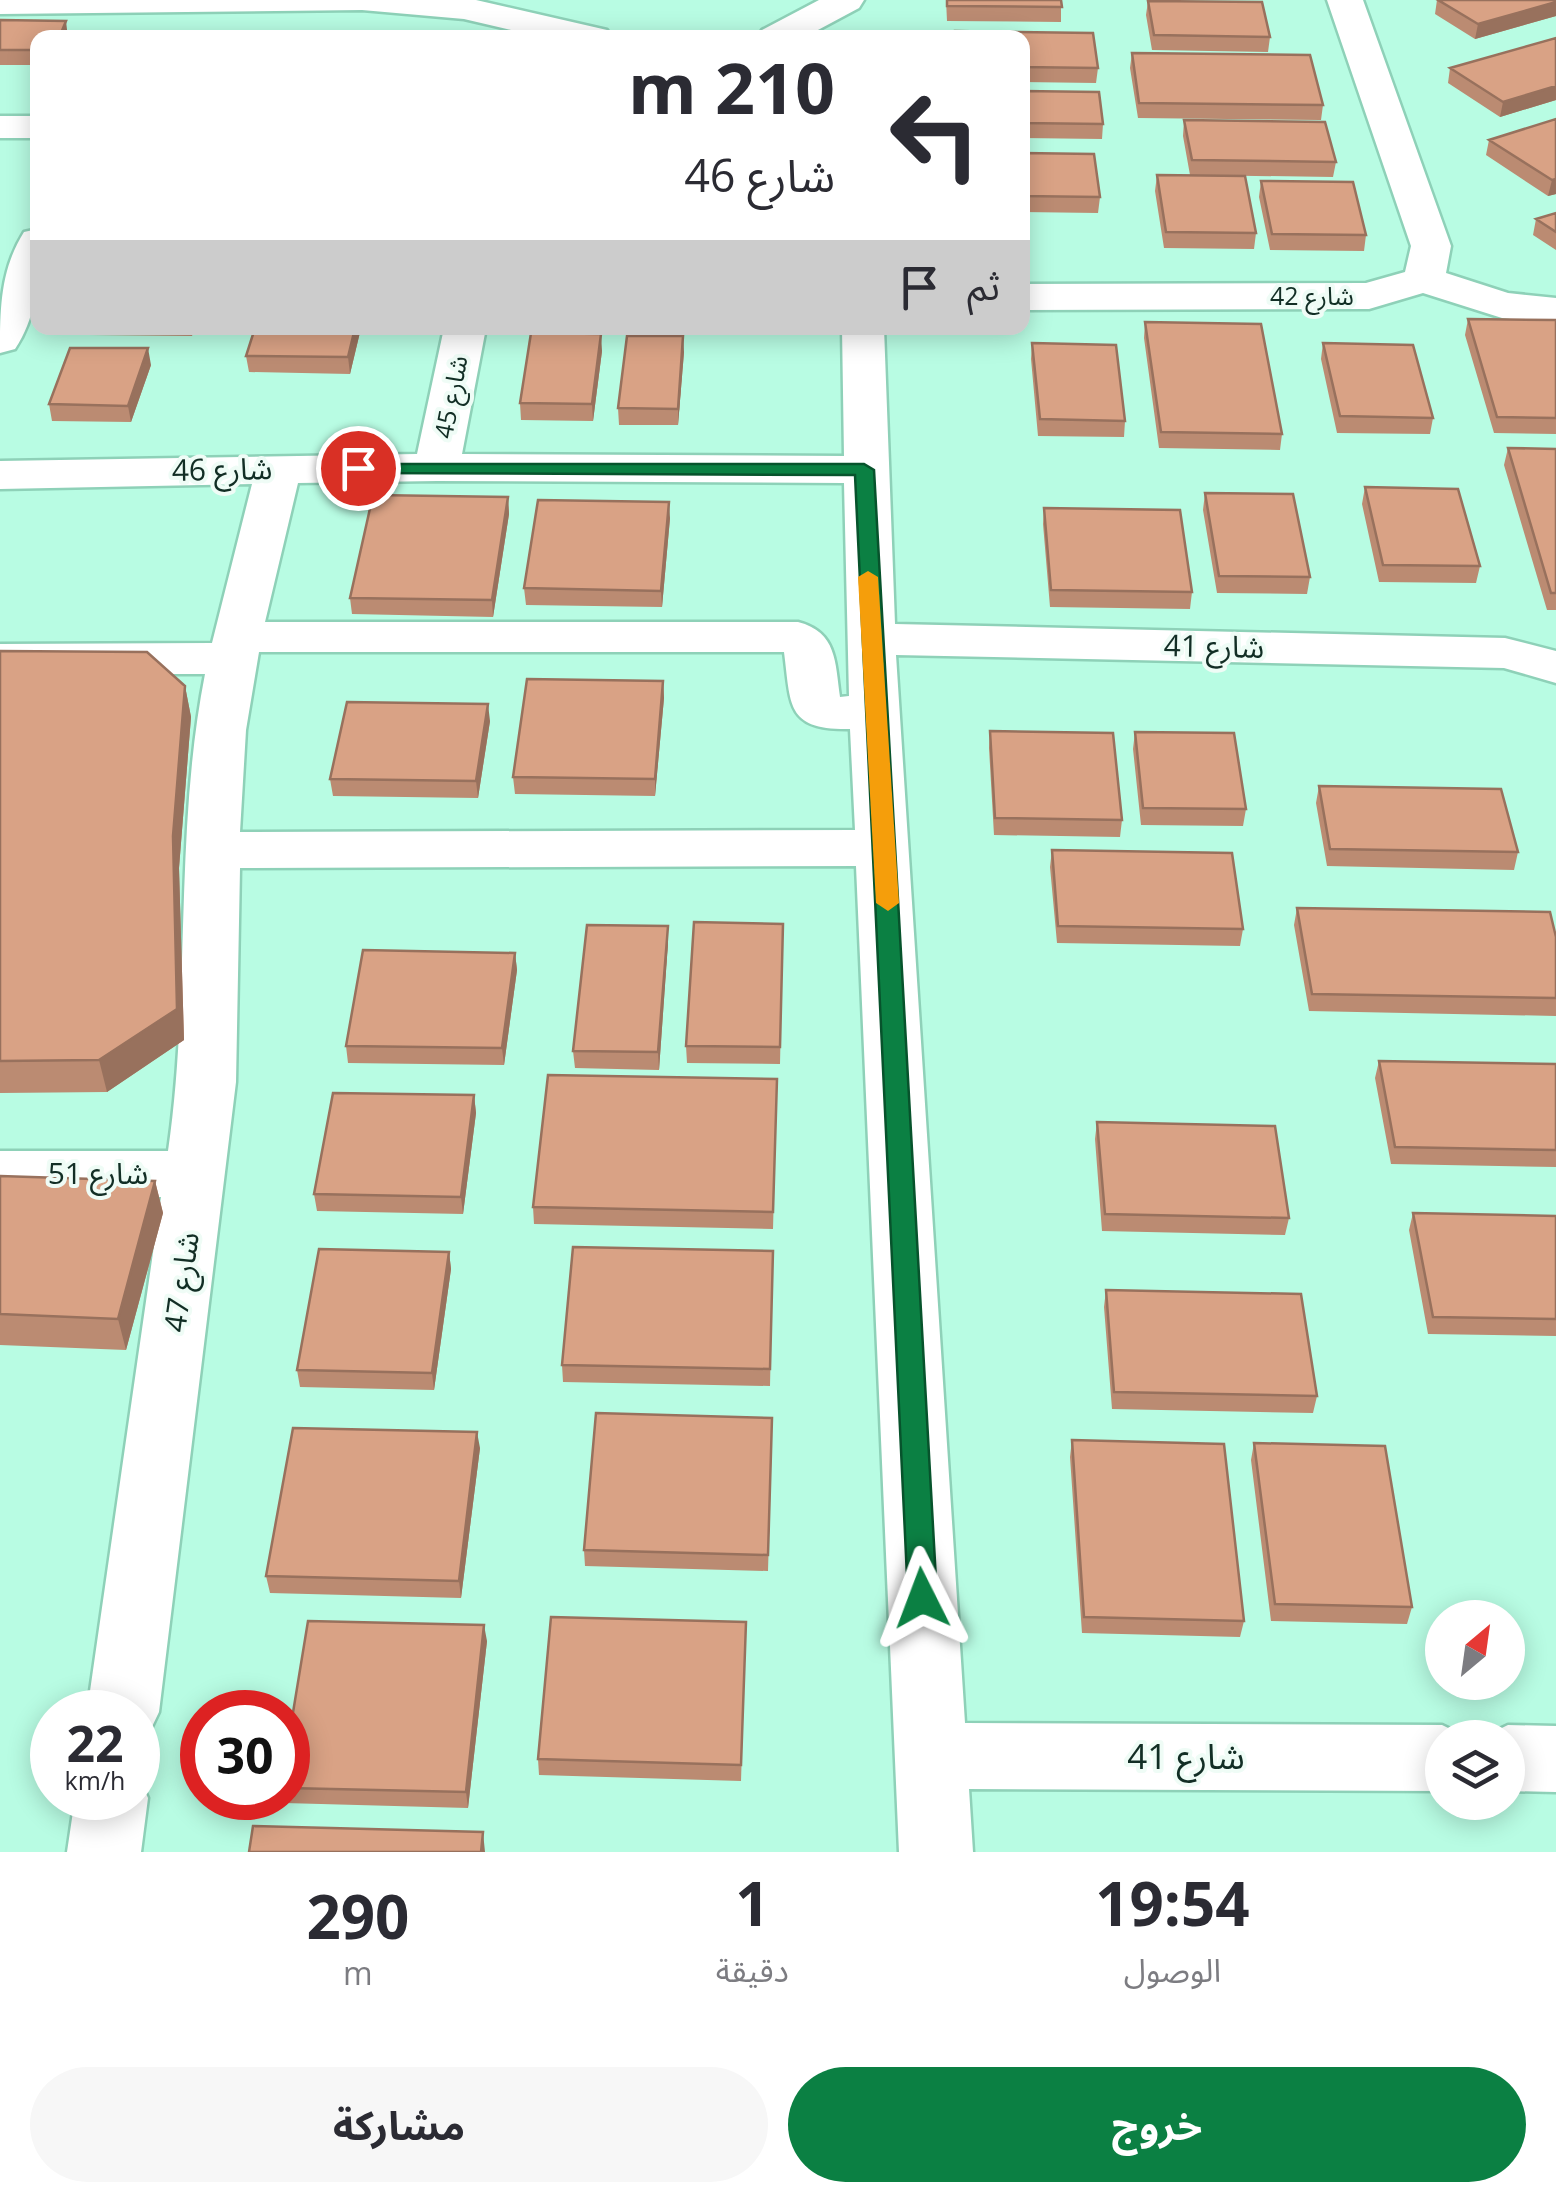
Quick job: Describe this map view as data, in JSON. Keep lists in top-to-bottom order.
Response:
{
  "streets": {
    "street": [
      "شارع 42",
      "شارع 45",
      "شارع 46",
      "شارع 41",
      "شارع 51",
      "شارع 47"
    ]
  },
  "crossings": [
    ["شارع 45", "شارع 46"],
    ["شارع 46", "شارع 47"],
    ["شارع 51", "شارع 47"]
  ],
  "north": "top right",
  "page": {
    "turn": ["210 m", "شارع 46"],
    "then": "ثم",
    "speed": "22 km/h",
    "limit": "30",
    "eta": [
      "19:54",
      "الوصول",
      "1",
      "دقيقة",
      "290",
      "m"
    ],
    "buttons": ["خروج", "مشاركة"]
  }
}
